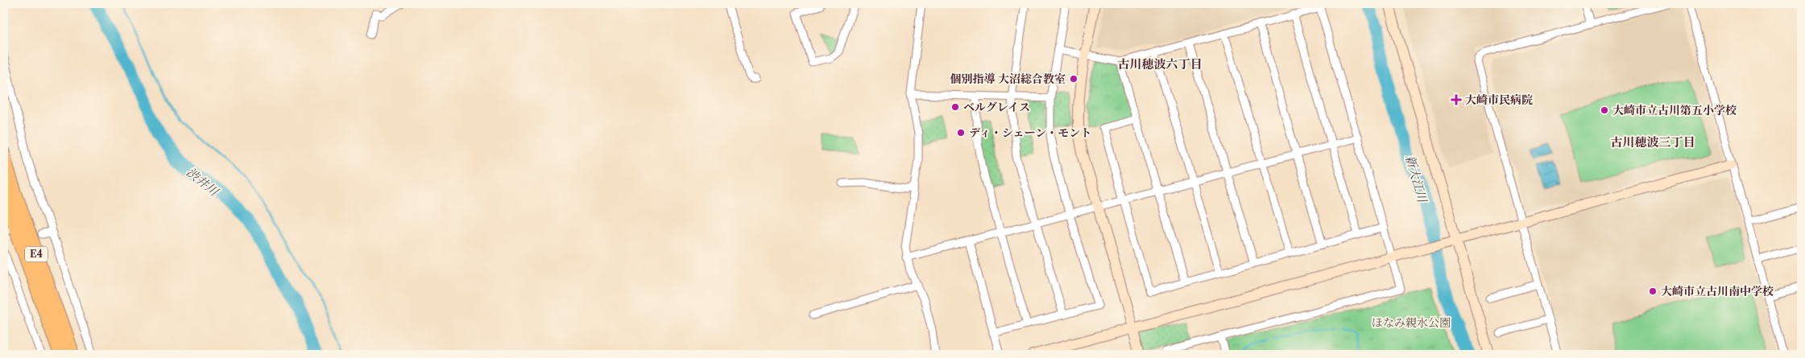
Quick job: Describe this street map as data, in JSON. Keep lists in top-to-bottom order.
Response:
{
  "streets": {
    "highway": ["E4"]
  },
  "districts": ["古川穂波六丁目", "古川穂波三丁目"],
  "water": ["新大江川", "渋井川"],
  "parks": ["ほなみ親水公園"],
  "places": {
    "other": [
      "個別指導 大沼総合教室",
      "ベルグレイス",
      "大崎市立古川第五小学校",
      "ディ・シェーン・モント",
      "大崎市立古川南中学校"
    ],
    "health": ["大崎市民病院"]
  }
}
